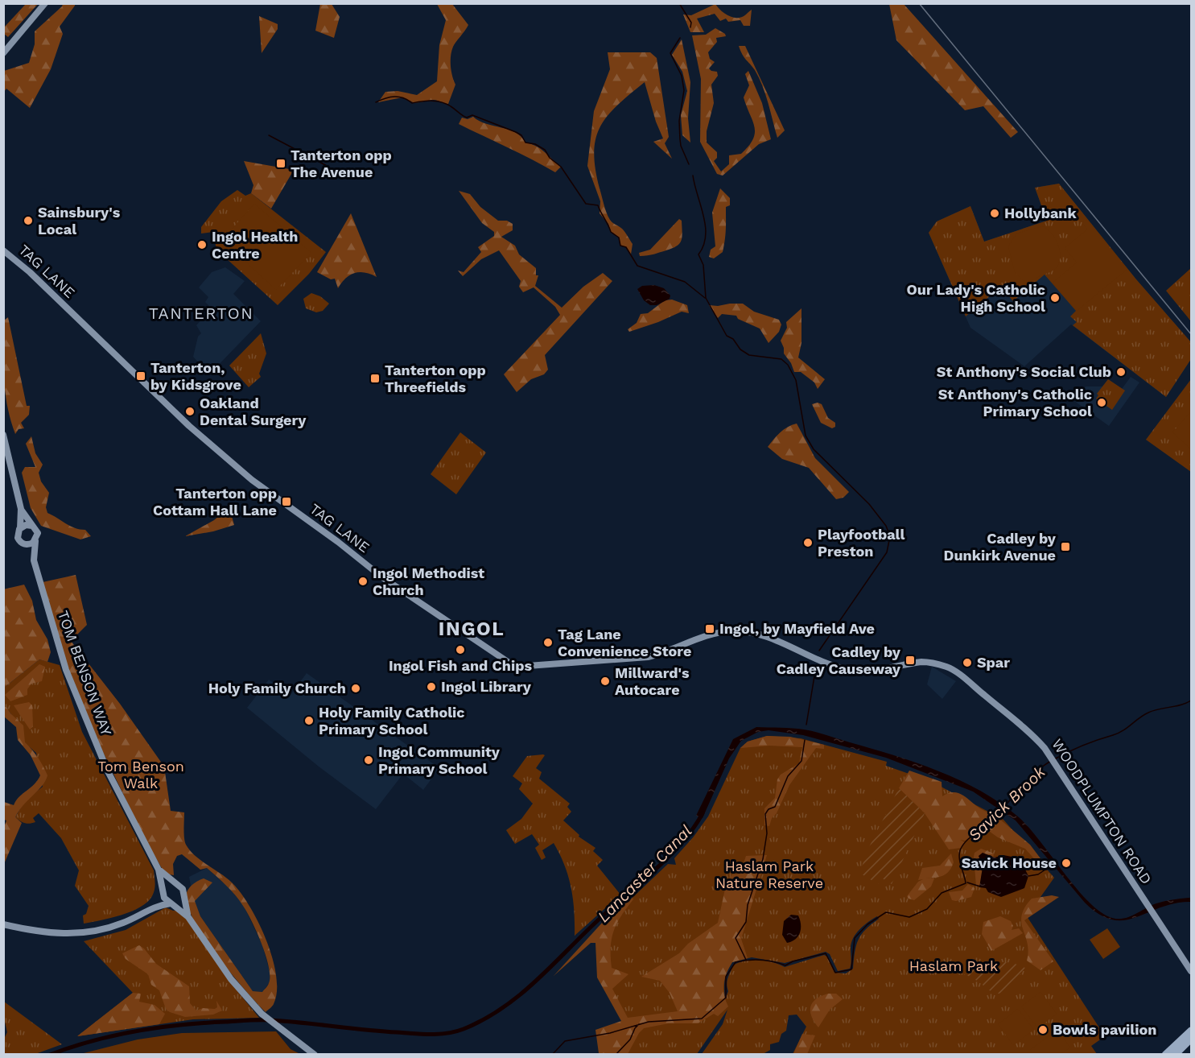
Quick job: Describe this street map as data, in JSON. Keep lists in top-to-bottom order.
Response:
{
  "streets": {
    "main road": ["TAG LANE", "TOM BENSON WAY", "WOODPLUMPTON ROAD"]
  },
  "crossings": [
    ["TAG LANE", "WOODPLUMPTON ROAD"]
  ],
  "districts": ["TANTERTON", "INGOL"],
  "water": ["Savick Brook", "Lancaster Canal"],
  "parks": ["Tom Benson Walk", "Haslam Park Nature Reserve", "Haslam Park"],
  "places": {
    "transit": [
      "Tanterton opp The Avenue",
      "Tanterton, by Kidsgrove",
      "Tanterton opp Threefields",
      "Tanterton opp Cottam Hall Lane",
      "Cadley by Dunkirk Avenue",
      "Ingol, by Mayfield Ave",
      "Cadley by Cadley Causeway"
    ],
    "other": [
      "Hollybank",
      "Sainsbury's Local",
      "Ingol Health Centre",
      "Our Lady's Catholic High School",
      "St Anthony's Social Club",
      "St Anthony's Catholic Primary School",
      "Oakland Dental Surgery",
      "Playfootball Preston",
      "Ingol Methodist Church",
      "Tag Lane Convenience Store",
      "Ingol Fish and Chips",
      "Spar",
      "Millward's Autocare",
      "Ingol Library",
      "Holy Family Church",
      "Holy Family Catholic Primary School",
      "Ingol Community Primary School",
      "Savick House",
      "Bowls pavilion"
    ]
  }
}
